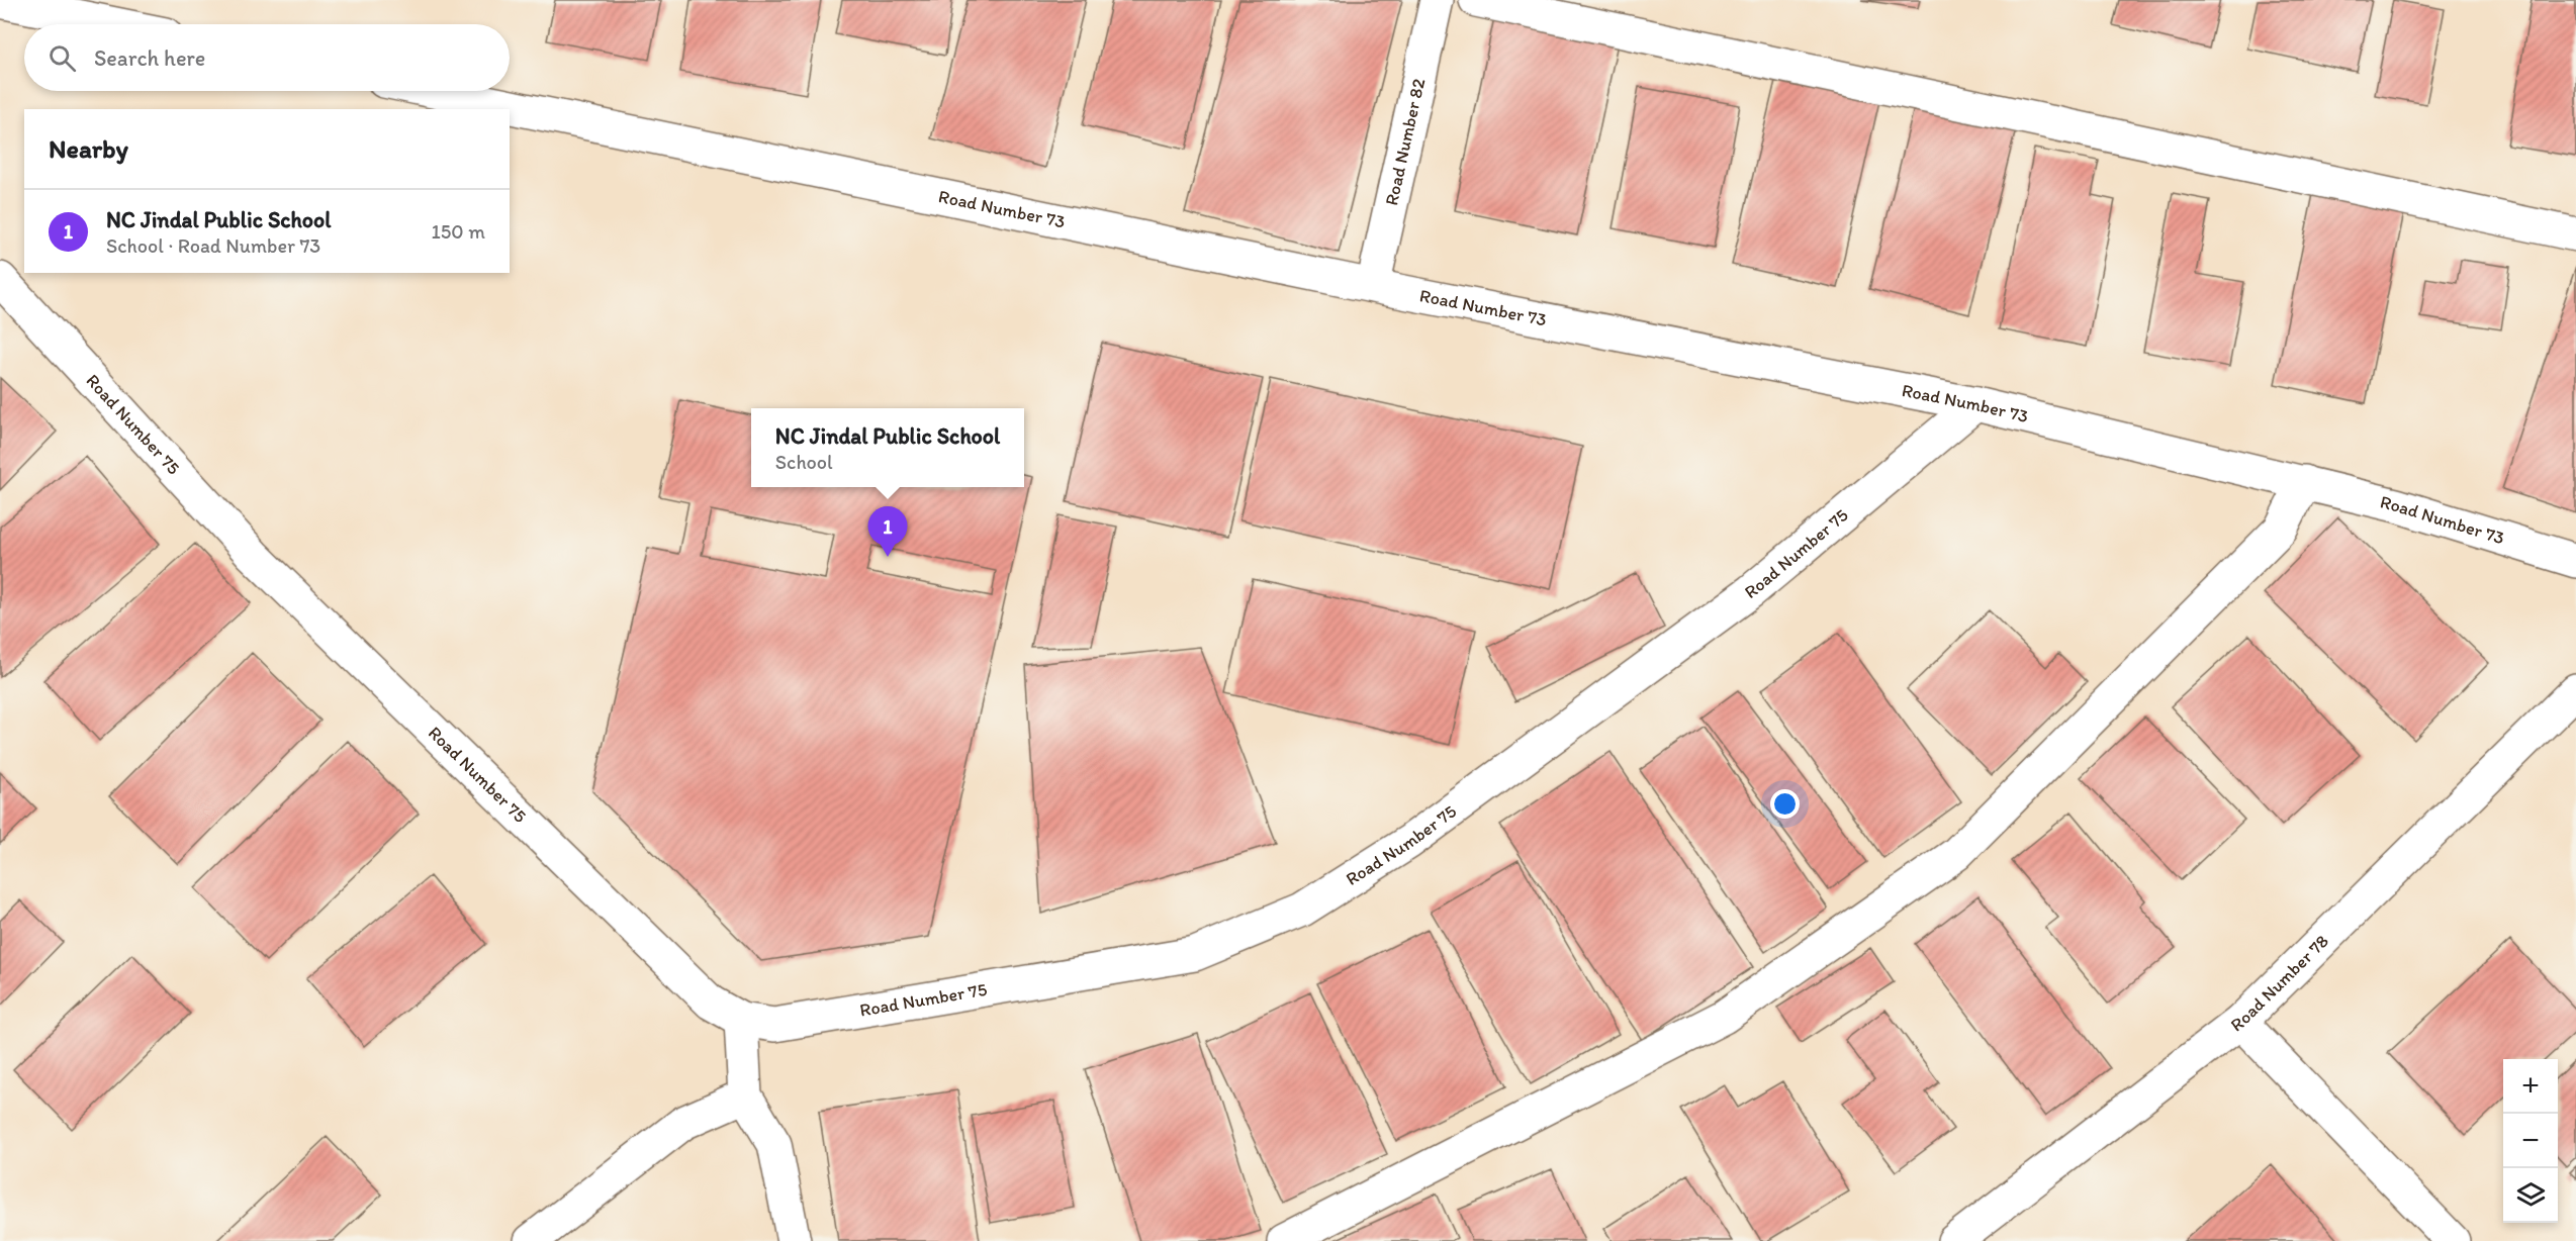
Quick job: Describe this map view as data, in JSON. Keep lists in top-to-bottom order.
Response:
{
  "streets": {
    "street": [
      "Road Number 82",
      "Road Number 73",
      "Road Number 75",
      "Road Number 78"
    ]
  },
  "crossings": [
    ["Road Number 82", "Road Number 73"],
    ["Road Number 73", "Road Number 75"]
  ],
  "page": {
    "search": "Search here",
    "heading": "Nearby",
    "list": [
      {
        "mark": "1",
        "name": "NC Jindal Public School",
        "note": "School · Road Number 73",
        "value": "150 m"
      }
    ],
    "popup": ["NC Jindal Public School", "School"],
    "pins": "1",
    "map_buttons": ["+", "−"]
  }
}
